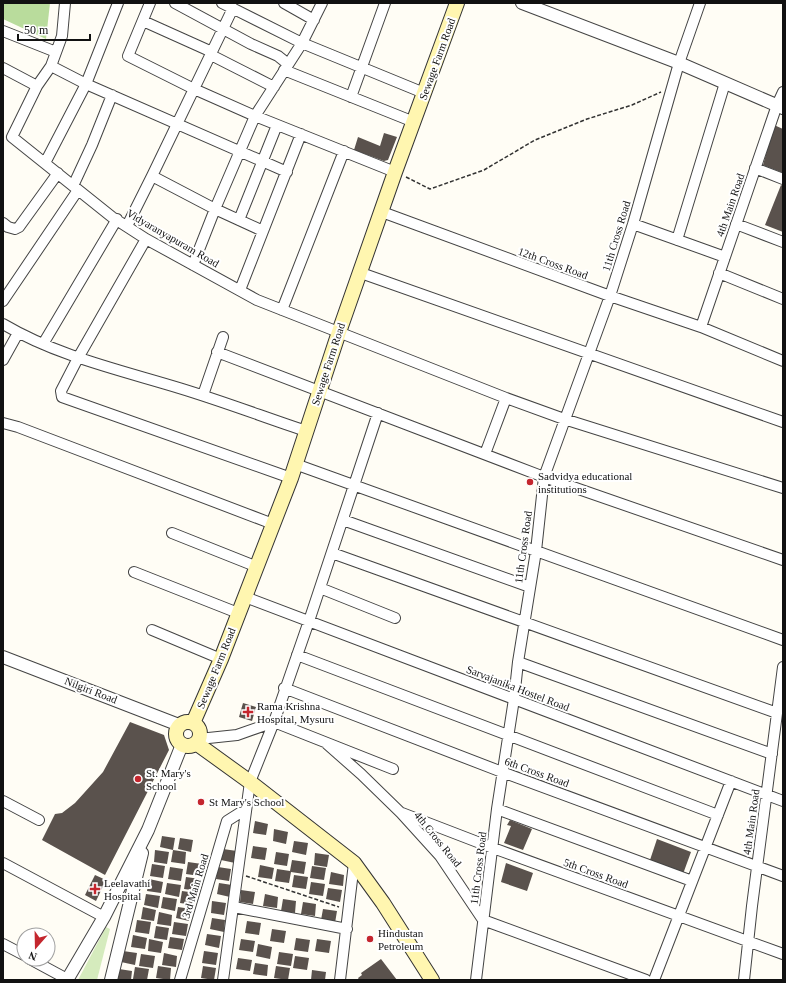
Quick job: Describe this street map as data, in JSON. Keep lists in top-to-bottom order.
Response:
{
  "streets": {
    "main road": ["Sewage Farm Road"],
    "street": [
      "4th Main Road",
      "11th Cross Road",
      "Vidyaranyapuram Road",
      "12th Cross Road",
      "Sarvajanika Hostel Road",
      "Nilgiri Road",
      "6th Cross Road",
      "4th Cross Road",
      "5th Cross Road",
      "3rd Main Road"
    ]
  },
  "crossings": [
    ["Sewage Farm Road", "Vidyaranyapuram Road"],
    ["Sewage Farm Road", "12th Cross Road"],
    ["Sewage Farm Road", "Sarvajanika Hostel Road"],
    ["Sewage Farm Road", "Nilgiri Road"],
    ["4th Main Road", "12th Cross Road"],
    ["4th Main Road", "Sarvajanika Hostel Road"],
    ["4th Main Road", "6th Cross Road"],
    ["4th Main Road", "5th Cross Road"],
    ["11th Cross Road", "Vidyaranyapuram Road"],
    ["11th Cross Road", "12th Cross Road"],
    ["11th Cross Road", "Sarvajanika Hostel Road"],
    ["11th Cross Road", "6th Cross Road"],
    ["11th Cross Road", "4th Cross Road"],
    ["11th Cross Road", "5th Cross Road"],
    ["4th Cross Road", "5th Cross Road"]
  ],
  "places": {
    "other": [
      "Sadvidya educational institutions",
      "St. Mary's School",
      "St Mary's School",
      "Hindustan Petroleum"
    ],
    "health": ["Rama Krishna Hospital, Mysuru", "Leelavathi Hospital"]
  },
  "scale_bar": "50 m",
  "north": "bottom"
}
